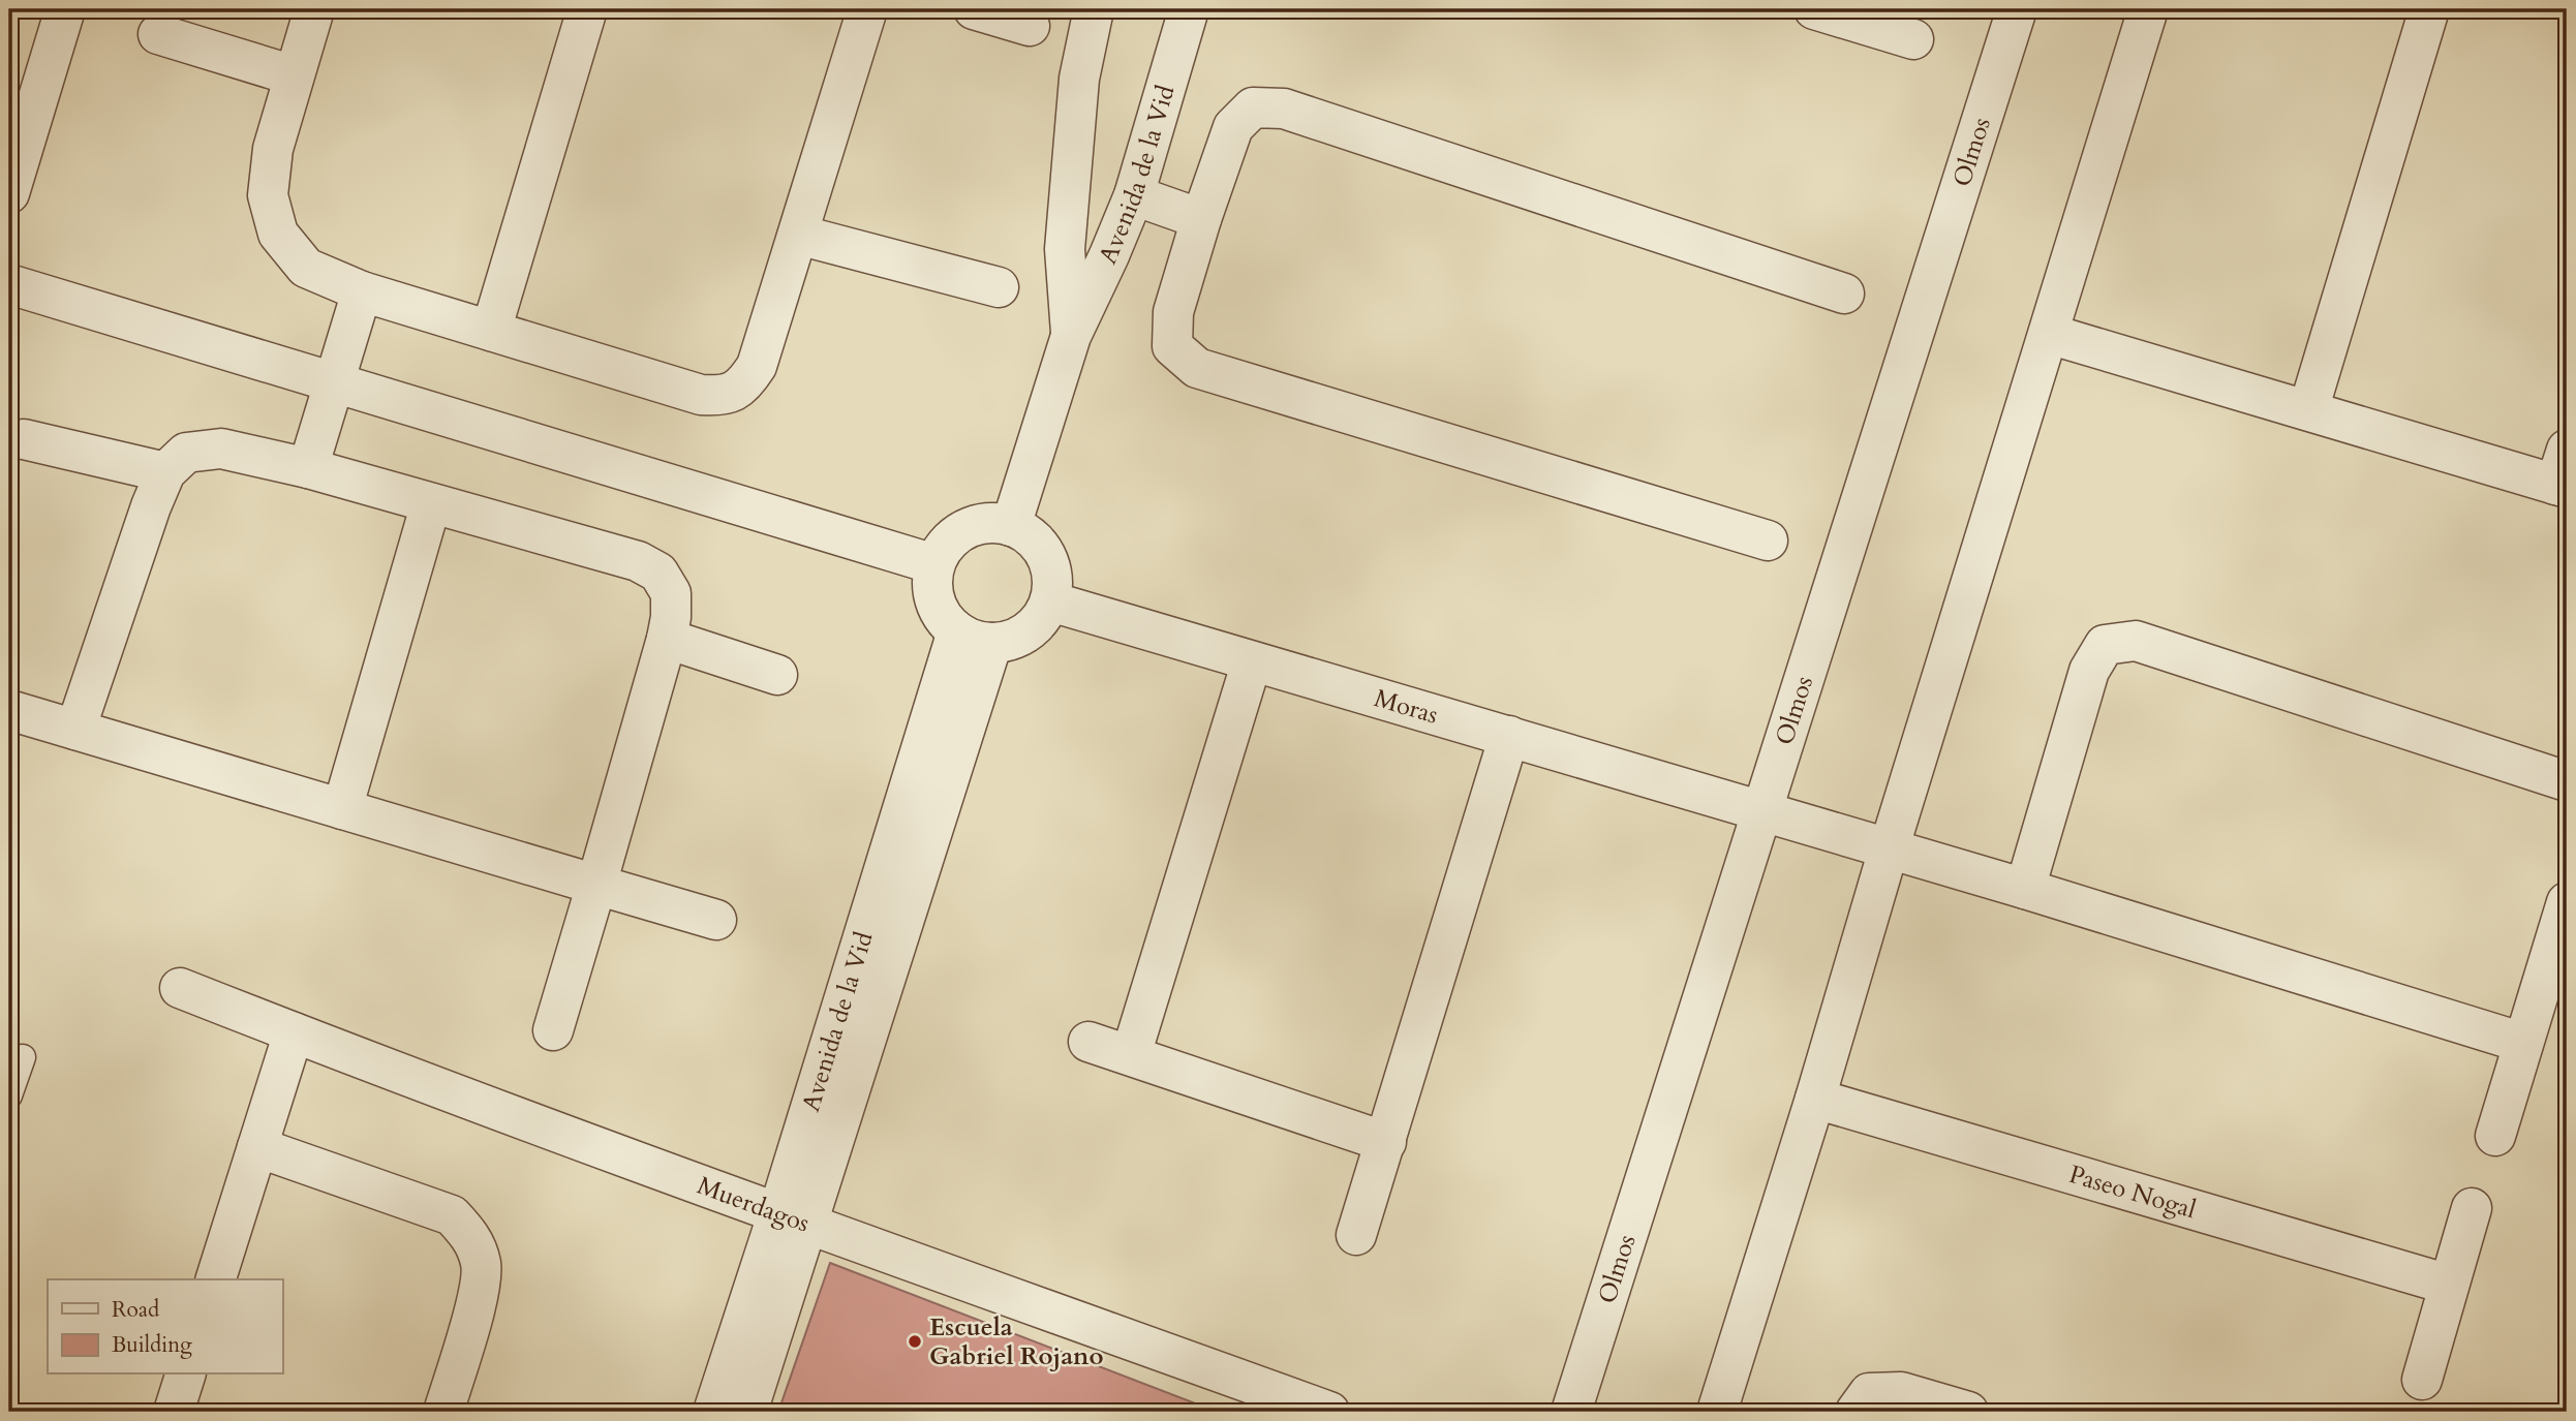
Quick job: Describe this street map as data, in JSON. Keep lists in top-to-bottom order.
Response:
{
  "streets": {
    "street": [
      "Olmos",
      "Avenida de la Vid",
      "Moras",
      "Paseo Nogal",
      "Muerdagos"
    ]
  },
  "crossings": [
    ["Olmos", "Moras"],
    ["Avenida de la Vid", "Moras"],
    ["Avenida de la Vid", "Muerdagos"]
  ],
  "places": ["Escuela Gabriel Rojano"],
  "legend": ["Road", "Building"]
}
